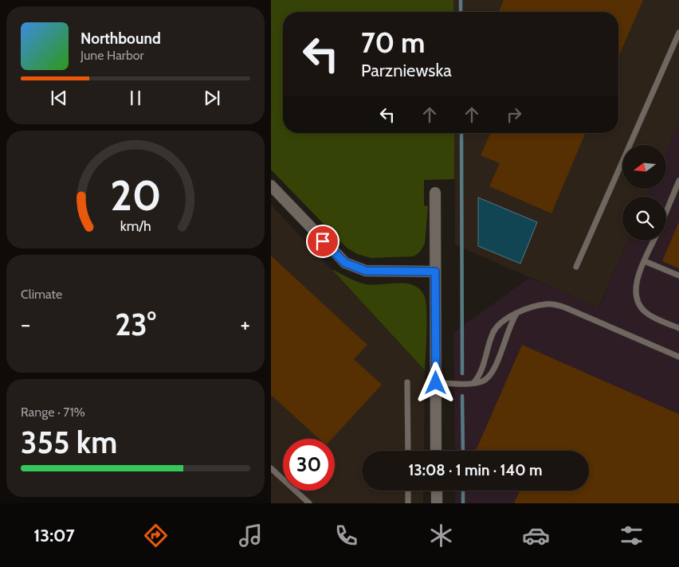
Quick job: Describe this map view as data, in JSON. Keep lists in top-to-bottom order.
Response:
{
  "north": "left",
  "page": {
    "turn": ["70 m", "Parzniewska"],
    "song": ["Northbound", "June Harbor"],
    "tile": [
      "Climate",
      ["Range · 71%", "355 km"]
    ],
    "heat": ["−", "23°", "+"],
    "limit": "30",
    "trip": "13:08 · 1 min · 140 m",
    "tabs": "13:07",
    "gauge": ["20", "km/h"]
  }
}
